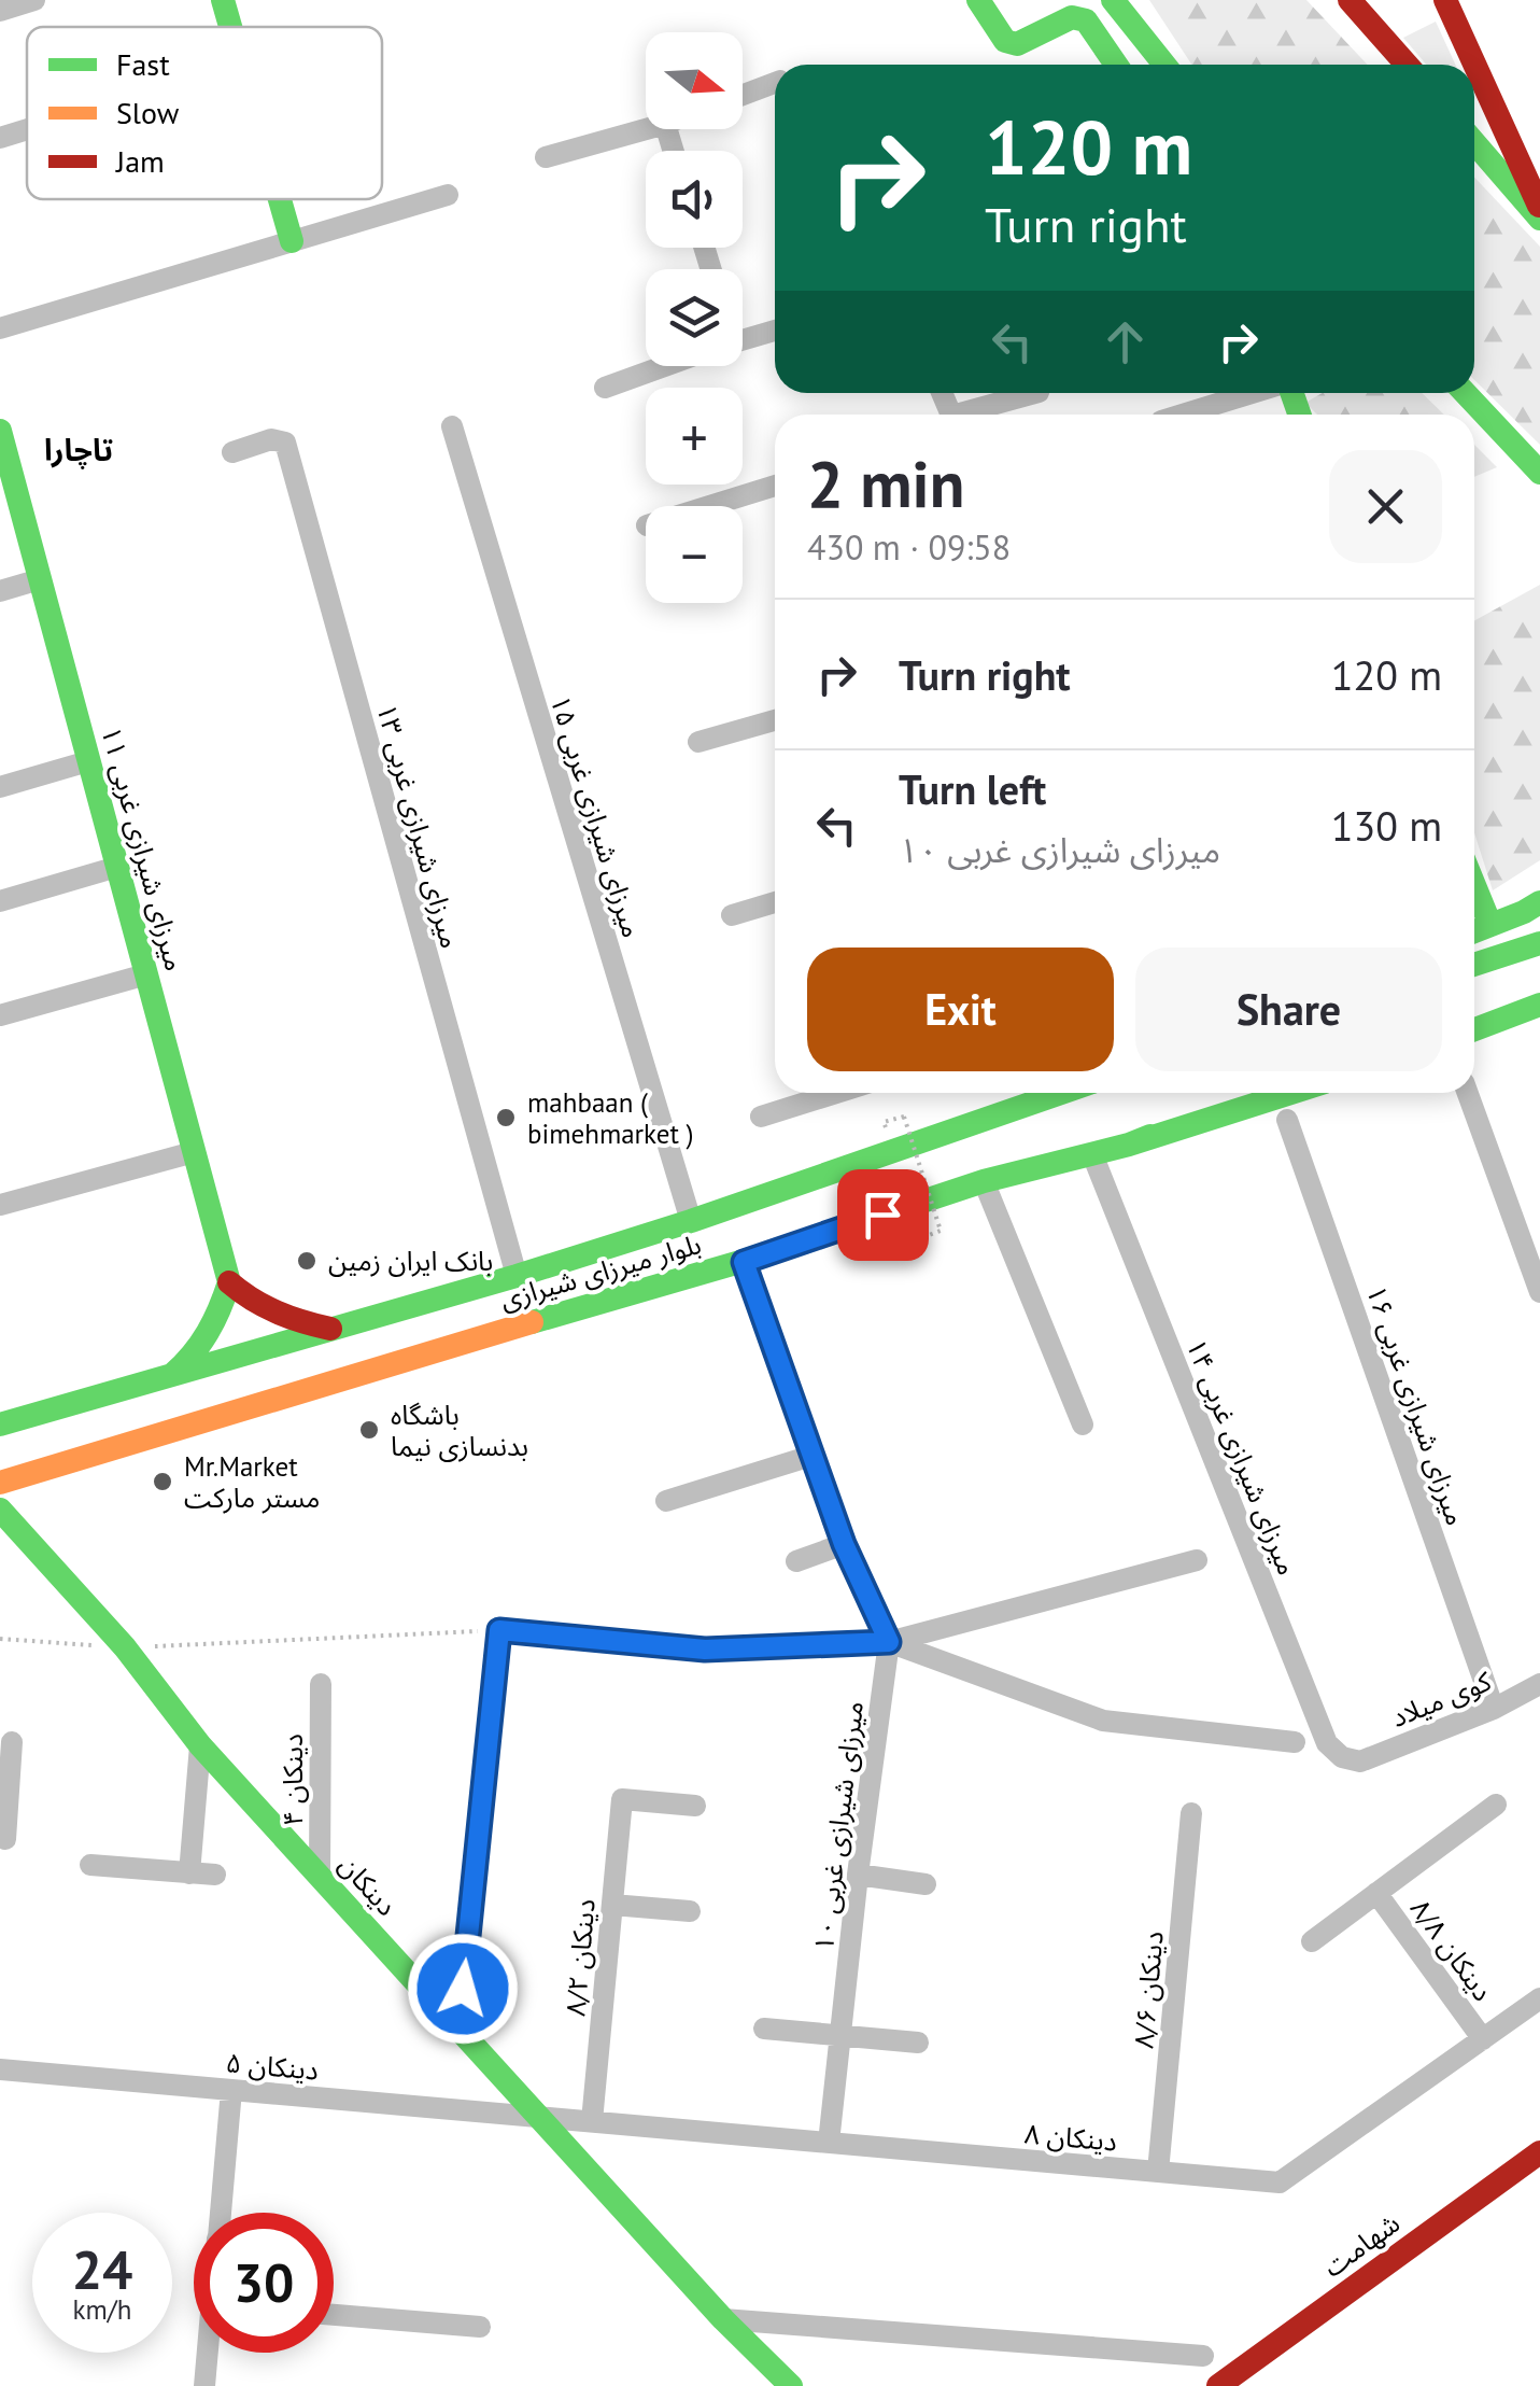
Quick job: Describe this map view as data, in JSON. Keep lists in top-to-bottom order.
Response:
{
  "streets": {
    "main road": [
      "میرزای شیرازی غربی ۱۱",
      "بلوار میرزای شیرازی",
      "دینکان",
      "شهامت"
    ],
    "street": [
      "۱۵ میرزای شیرازی غربی",
      "۱۳ میرزای شیرازی غربی",
      "۱۶ میرزای شیرازی غربی",
      "۱۴ میرزای شیرازی غربی",
      "کوی میلاد",
      "دینکان ۴",
      "۱۰ میرزای شیرازی غربی",
      "۸/۸ دینکان",
      "دینکان ۸/۲",
      "۸/۶ دینکان",
      "۵ دینکان",
      "۸ دینکان"
    ]
  },
  "crossings": [
    ["۱۵ میرزای شیرازی غربی", "بلوار میرزای شیرازی"],
    ["۱۳ میرزای شیرازی غربی", "بلوار میرزای شیرازی"],
    ["بلوار میرزای شیرازی", "۱۴ میرزای شیرازی غربی"],
    ["۱۶ میرزای شیرازی غربی", "کوی میلاد"],
    ["۱۴ میرزای شیرازی غربی", "کوی میلاد"],
    ["دینکان ۴", "دینکان"],
    ["۱۰ میرزای شیرازی غربی", "۸ دینکان"],
    ["دینکان", "۵ دینکان"],
    ["دینکان", "۸ دینکان"],
    ["۸/۸ دینکان", "۸ دینکان"],
    ["دینکان ۸/۲", "۸ دینکان"],
    ["۸/۶ دینکان", "۸ دینکان"],
    ["۵ دینکان", "۸ دینکان"]
  ],
  "districts": ["تاچارا"],
  "places": [
    "mahbaan ( bimehmarket )",
    "بانک ایران زمین",
    "باشگاه بدنسازی نیما",
    "Mr.Market مستر مارکت"
  ],
  "legend": ["Fast", "Slow", "Jam"],
  "north": "right",
  "page": {
    "map_buttons": ["+", "−"],
    "turn": ["120 m", "Turn right"],
    "heading": ["2 min", "430 m · 09:58"],
    "list": [
      {
        "name": "Turn right",
        "value": "120 m"
      },
      {
        "name": "Turn left",
        "note": "۱۰ میرزای شیرازی غربی",
        "value": "130 m"
      }
    ],
    "buttons": ["Exit", "Share"],
    "speed": "24 km/h",
    "limit": "30"
  }
}
